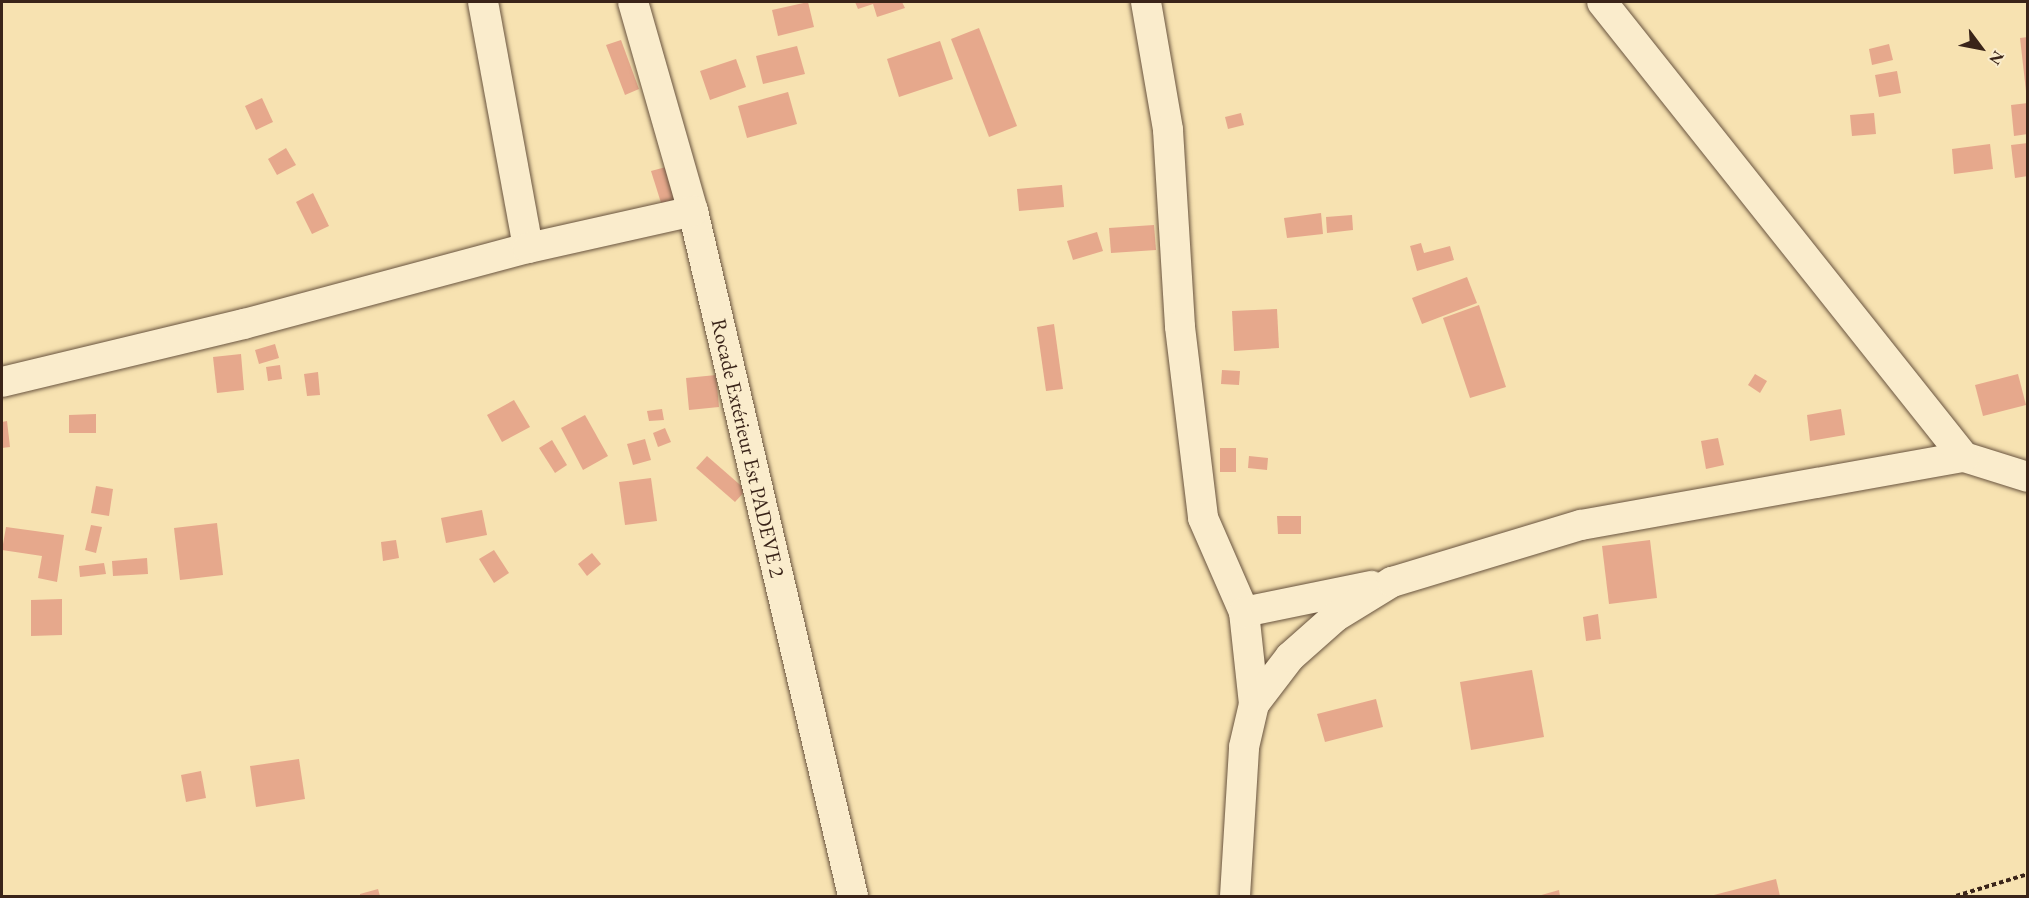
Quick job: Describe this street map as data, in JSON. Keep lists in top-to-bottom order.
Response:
{
  "streets": {
    "street": ["Rocade Extérieur Est PADEVE 2"]
  },
  "north": "bottom right"
}
